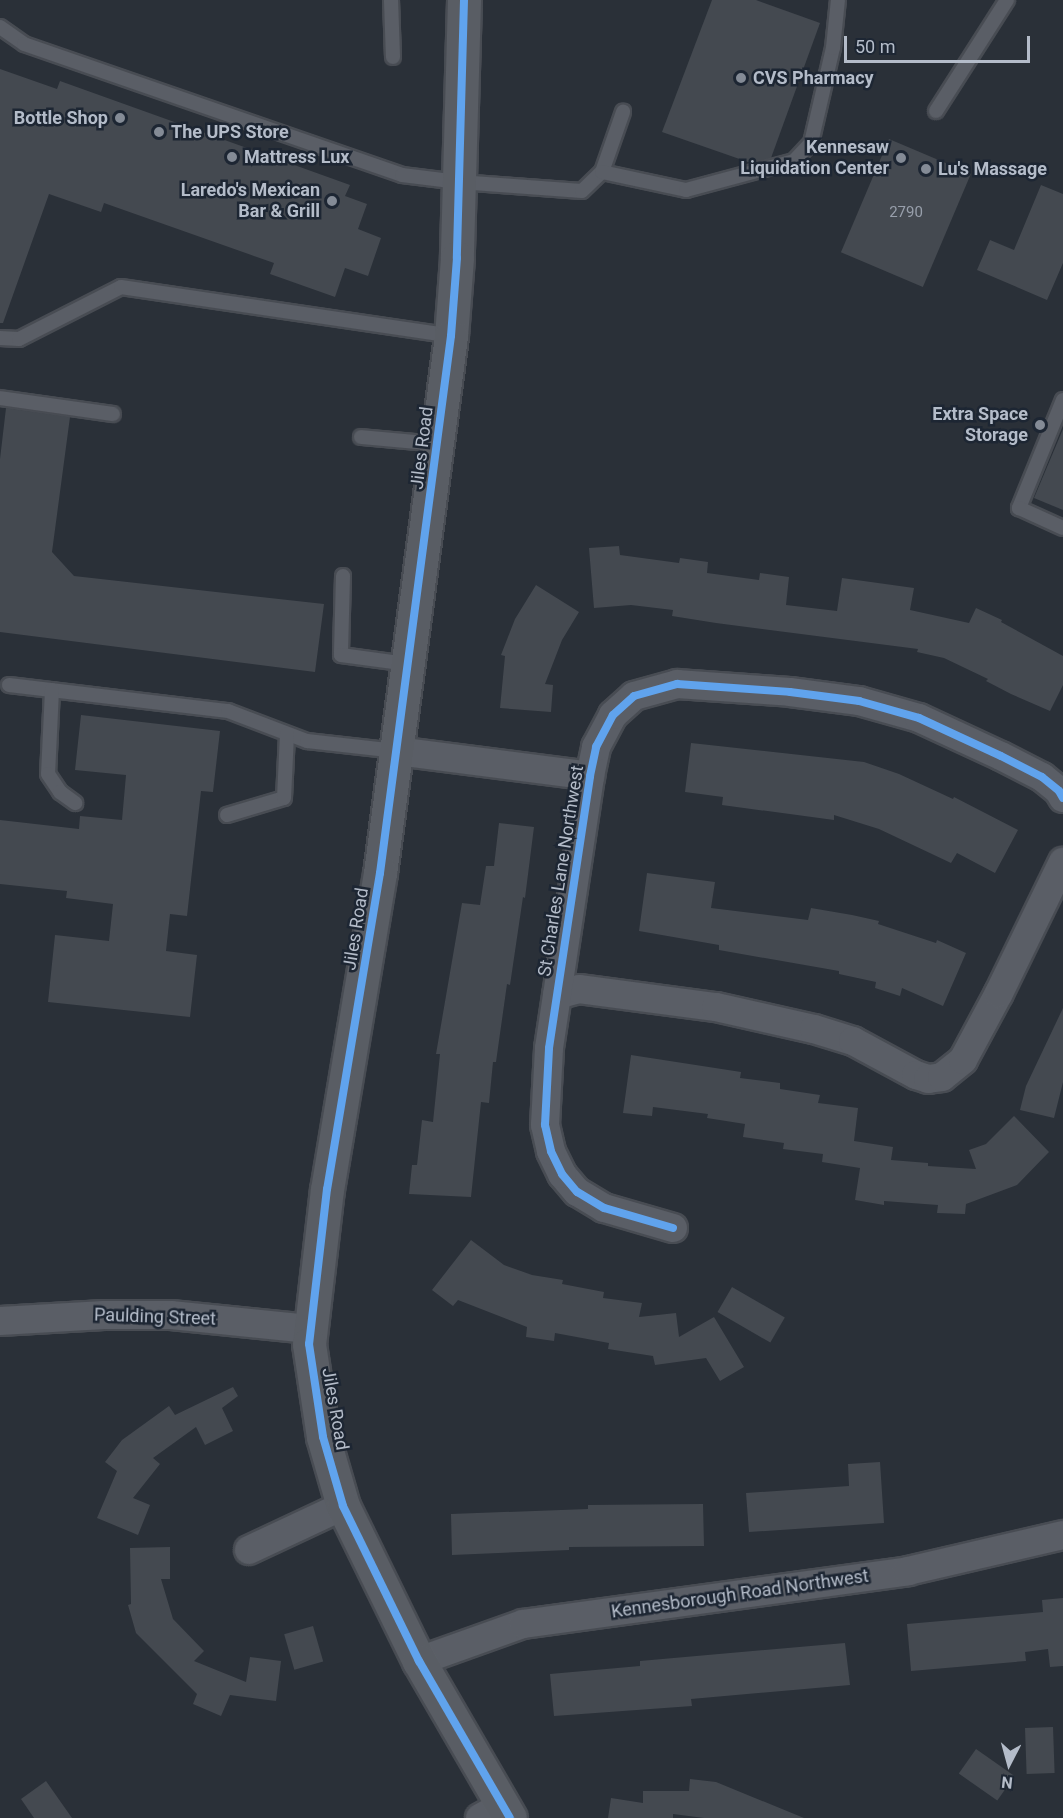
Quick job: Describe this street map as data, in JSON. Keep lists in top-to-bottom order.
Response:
{
  "streets": {
    "street": [
      "Jiles Road",
      "St Charles Lane Northwest",
      "Paulding Street",
      "Kennesborough Road Northwest"
    ]
  },
  "crossings": [
    ["Jiles Road", "St Charles Lane Northwest"],
    ["Jiles Road", "Paulding Street"],
    ["Jiles Road", "Kennesborough Road Northwest"]
  ],
  "places": [
    "CVS Pharmacy",
    "Bottle Shop",
    "The UPS Store",
    "Mattress Lux",
    "Kennesaw Liquidation Center",
    "Lu's Massage",
    "Laredo's Mexican Bar & Grill",
    "Extra Space Storage"
  ],
  "house_numbers": ["2790"],
  "scale_bar": "50 m",
  "north": "bottom"
}
